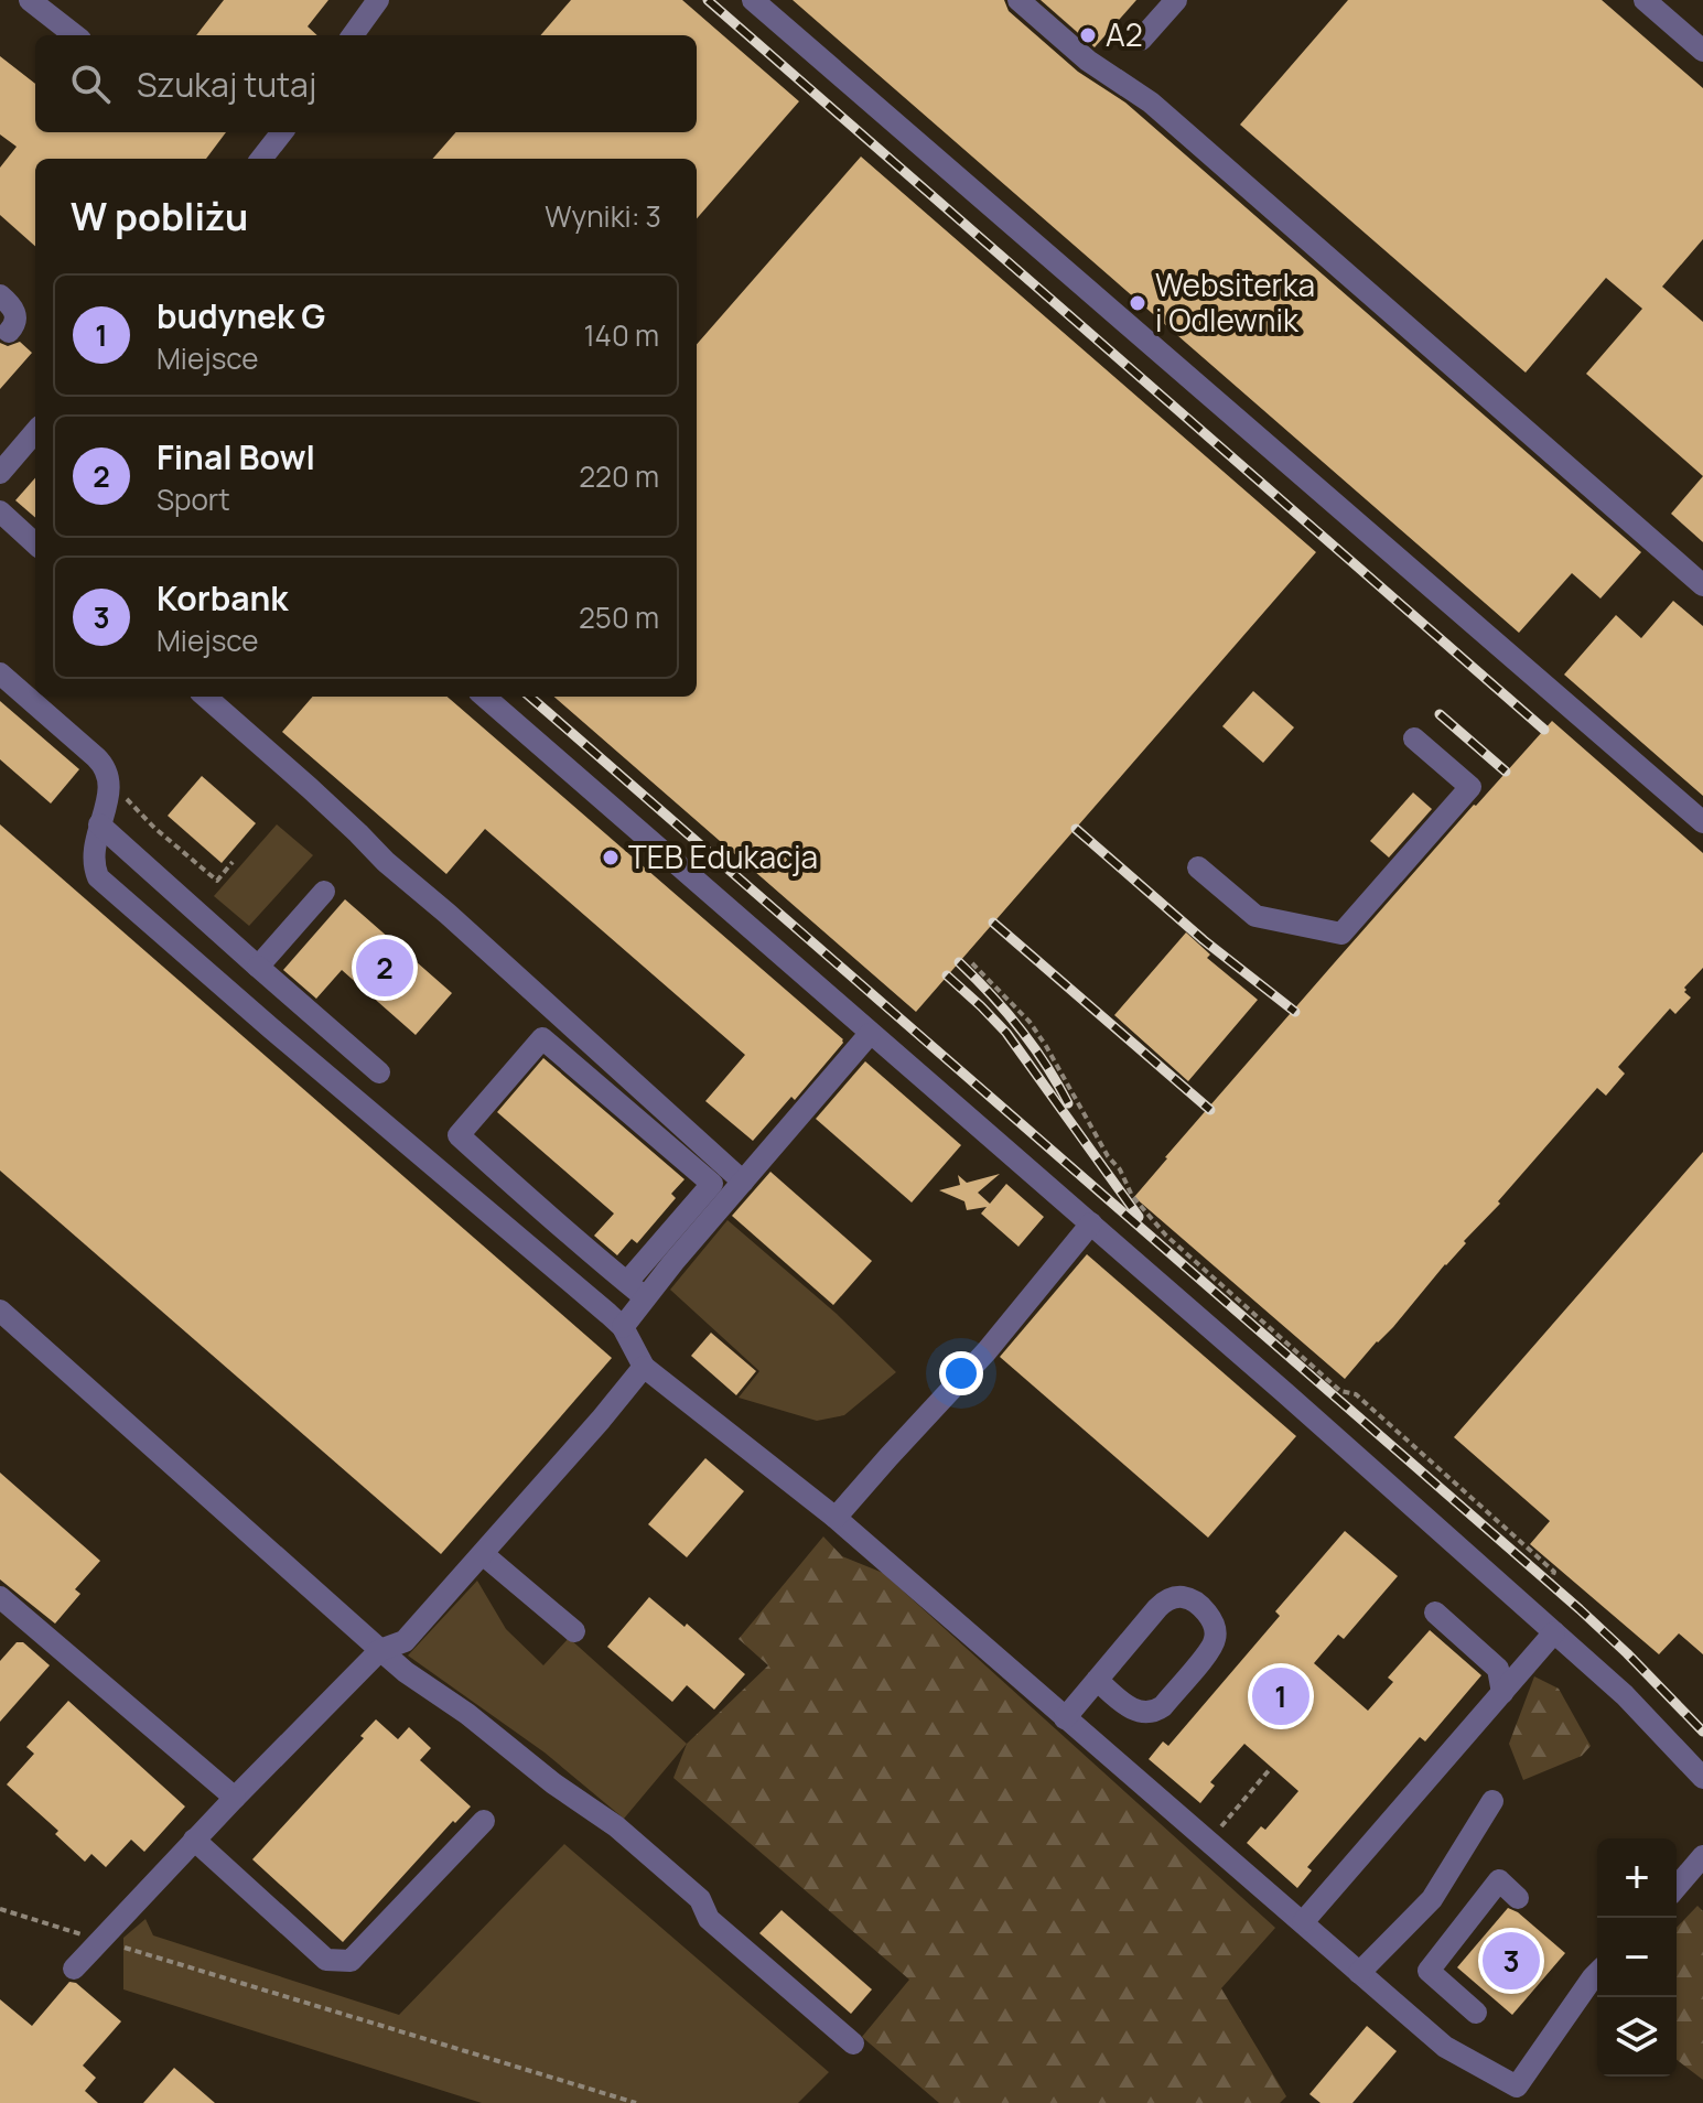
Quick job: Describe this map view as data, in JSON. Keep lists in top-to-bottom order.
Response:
{
  "places": ["A2", "Websiterka i Odlewnik", "TEB Edukacja"],
  "page": {
    "search": "Szukaj tutaj",
    "heading": ["W pobliżu", "Wyniki: 3"],
    "list": [
      {
        "mark": "1",
        "name": "budynek G",
        "note": "Miejsce",
        "value": "140 m"
      },
      {
        "mark": "2",
        "name": "Final Bowl",
        "note": "Sport",
        "value": "220 m"
      },
      {
        "mark": "3",
        "name": "Korbank",
        "note": "Miejsce",
        "value": "250 m"
      }
    ],
    "pins": ["2", "1", "3"],
    "map_buttons": ["+", "−"]
  }
}
